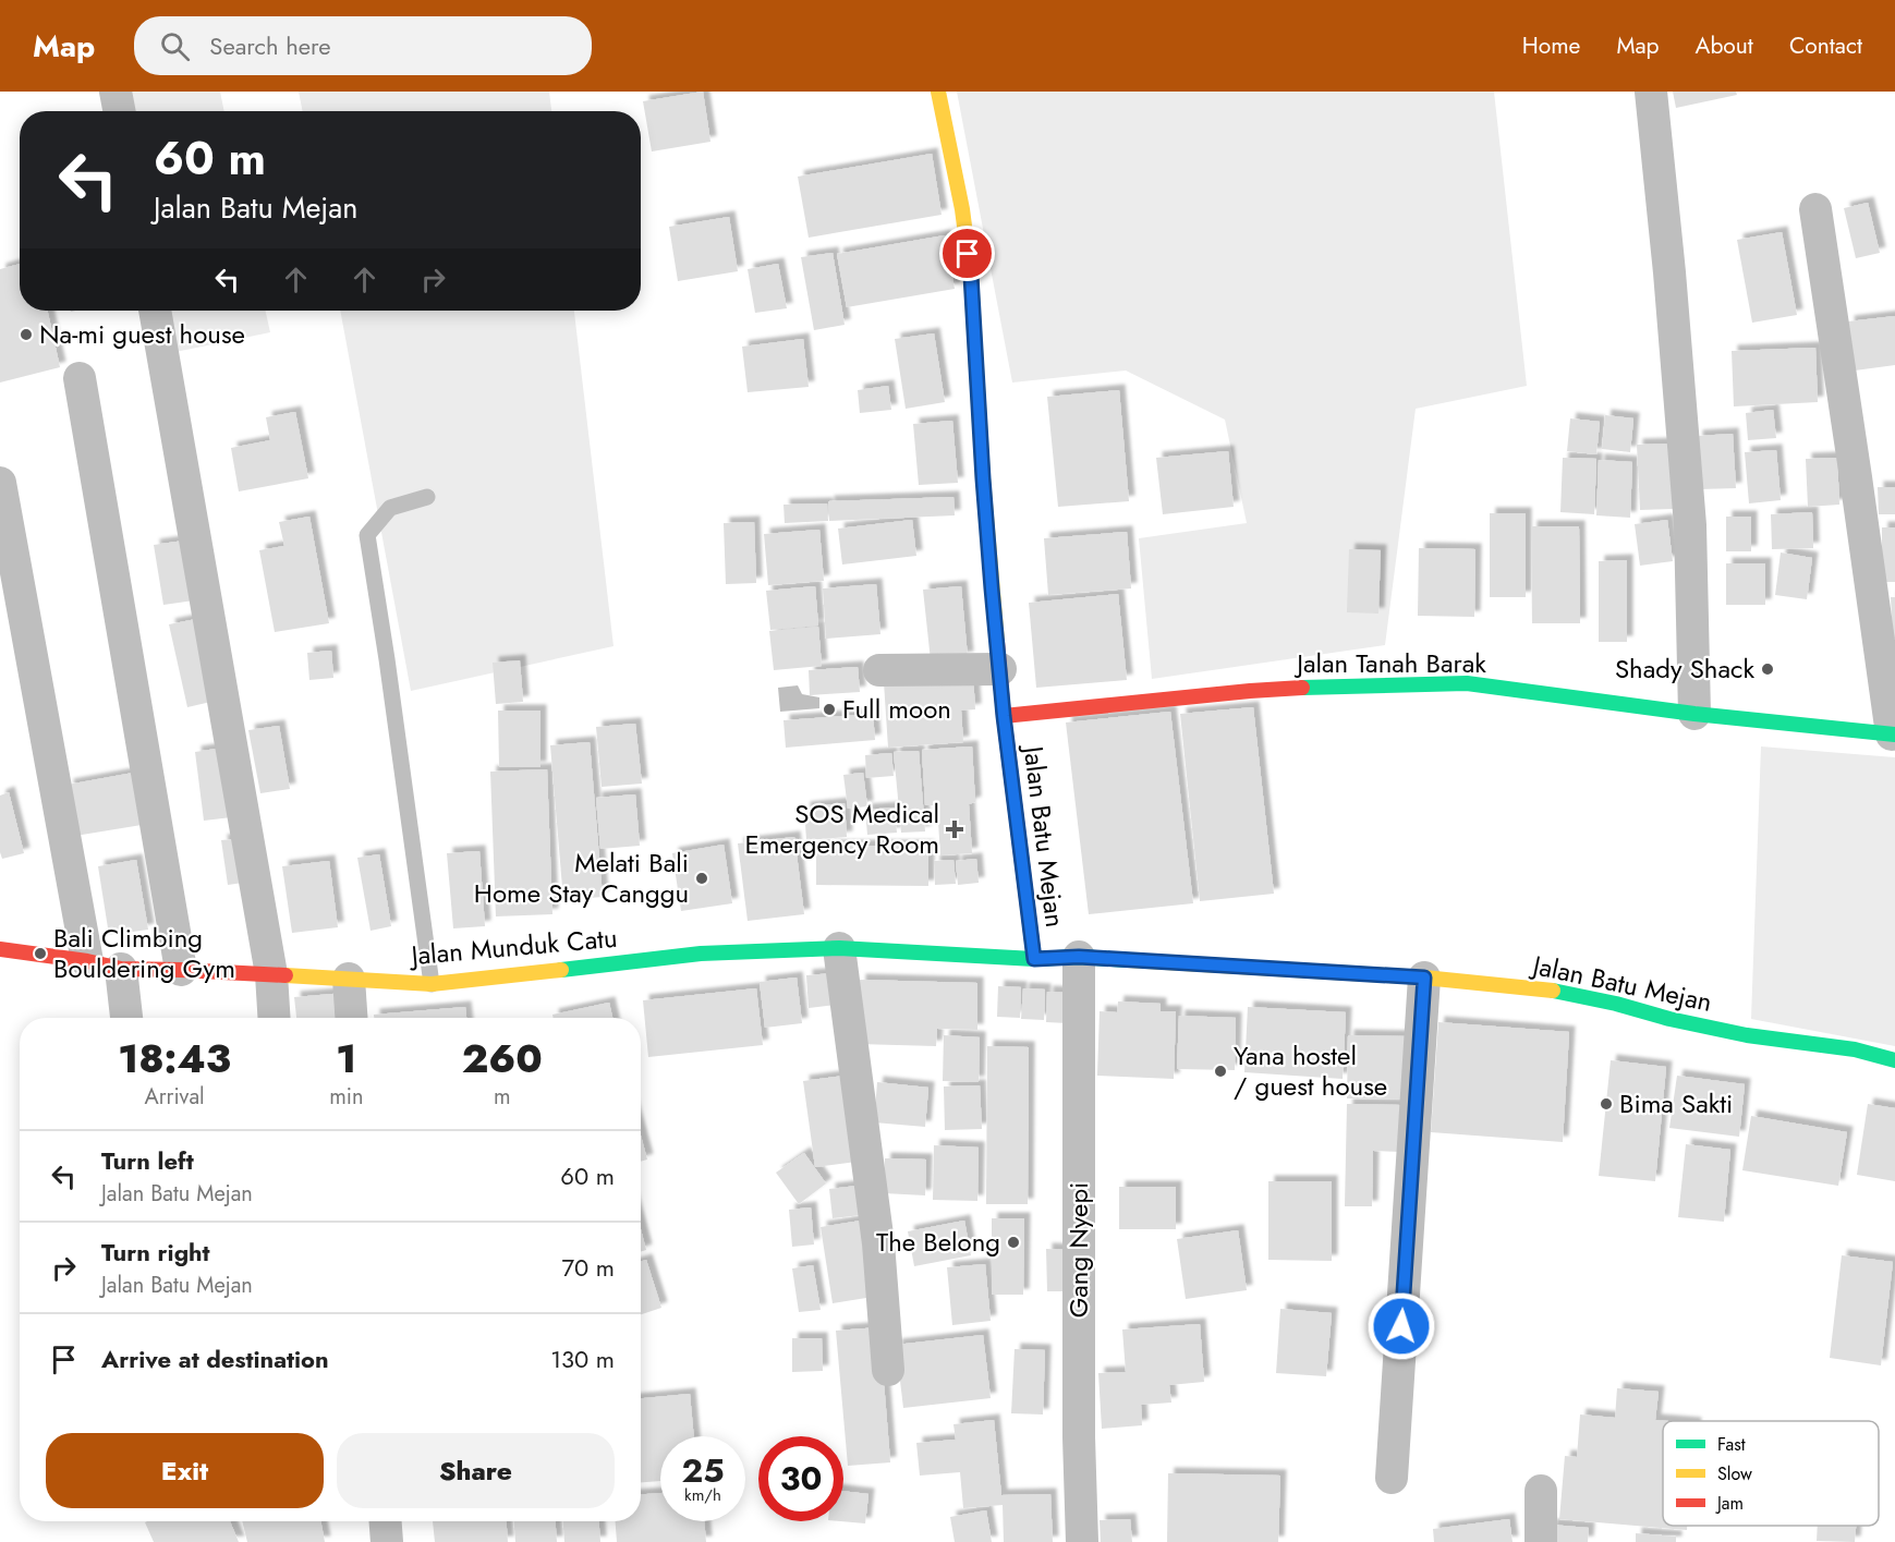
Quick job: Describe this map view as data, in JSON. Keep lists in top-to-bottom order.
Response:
{
  "streets": {
    "street": [
      "Jalan Tanah Barak",
      "Jalan Batu Mejan",
      "Jalan Munduk Catu",
      "Gang Nyepi"
    ]
  },
  "crossings": [
    ["Jalan Tanah Barak", "Jalan Batu Mejan"],
    ["Jalan Batu Mejan", "Jalan Munduk Catu"],
    ["Jalan Batu Mejan", "Gang Nyepi"]
  ],
  "places": {
    "other": [
      "Na-mi guest house",
      "Shady Shack",
      "Full moon",
      "Melati Bali Home Stay Canggu",
      "Bali Climbing Bouldering Gym",
      "Yana hostel / guest house",
      "Bima Sakti",
      "The Belong"
    ],
    "health": ["SOS Medical Emergency Room"]
  },
  "legend": ["Fast", "Slow", "Jam"],
  "page": {
    "header": "Map",
    "search": "Search here",
    "nav": [
      "Home",
      "Map",
      "About",
      "Contact"
    ],
    "turn": ["60 m", "Jalan Batu Mejan"],
    "eta": [
      "18:43",
      "Arrival",
      "1",
      "min",
      "260",
      "m"
    ],
    "list": [
      {
        "name": "Turn left",
        "note": "Jalan Batu Mejan",
        "value": "60 m"
      },
      {
        "name": "Turn right",
        "note": "Jalan Batu Mejan",
        "value": "70 m"
      },
      {
        "name": "Arrive at destination",
        "value": "130 m"
      }
    ],
    "buttons": ["Exit", "Share"],
    "speed": "25 km/h",
    "limit": "30"
  }
}
